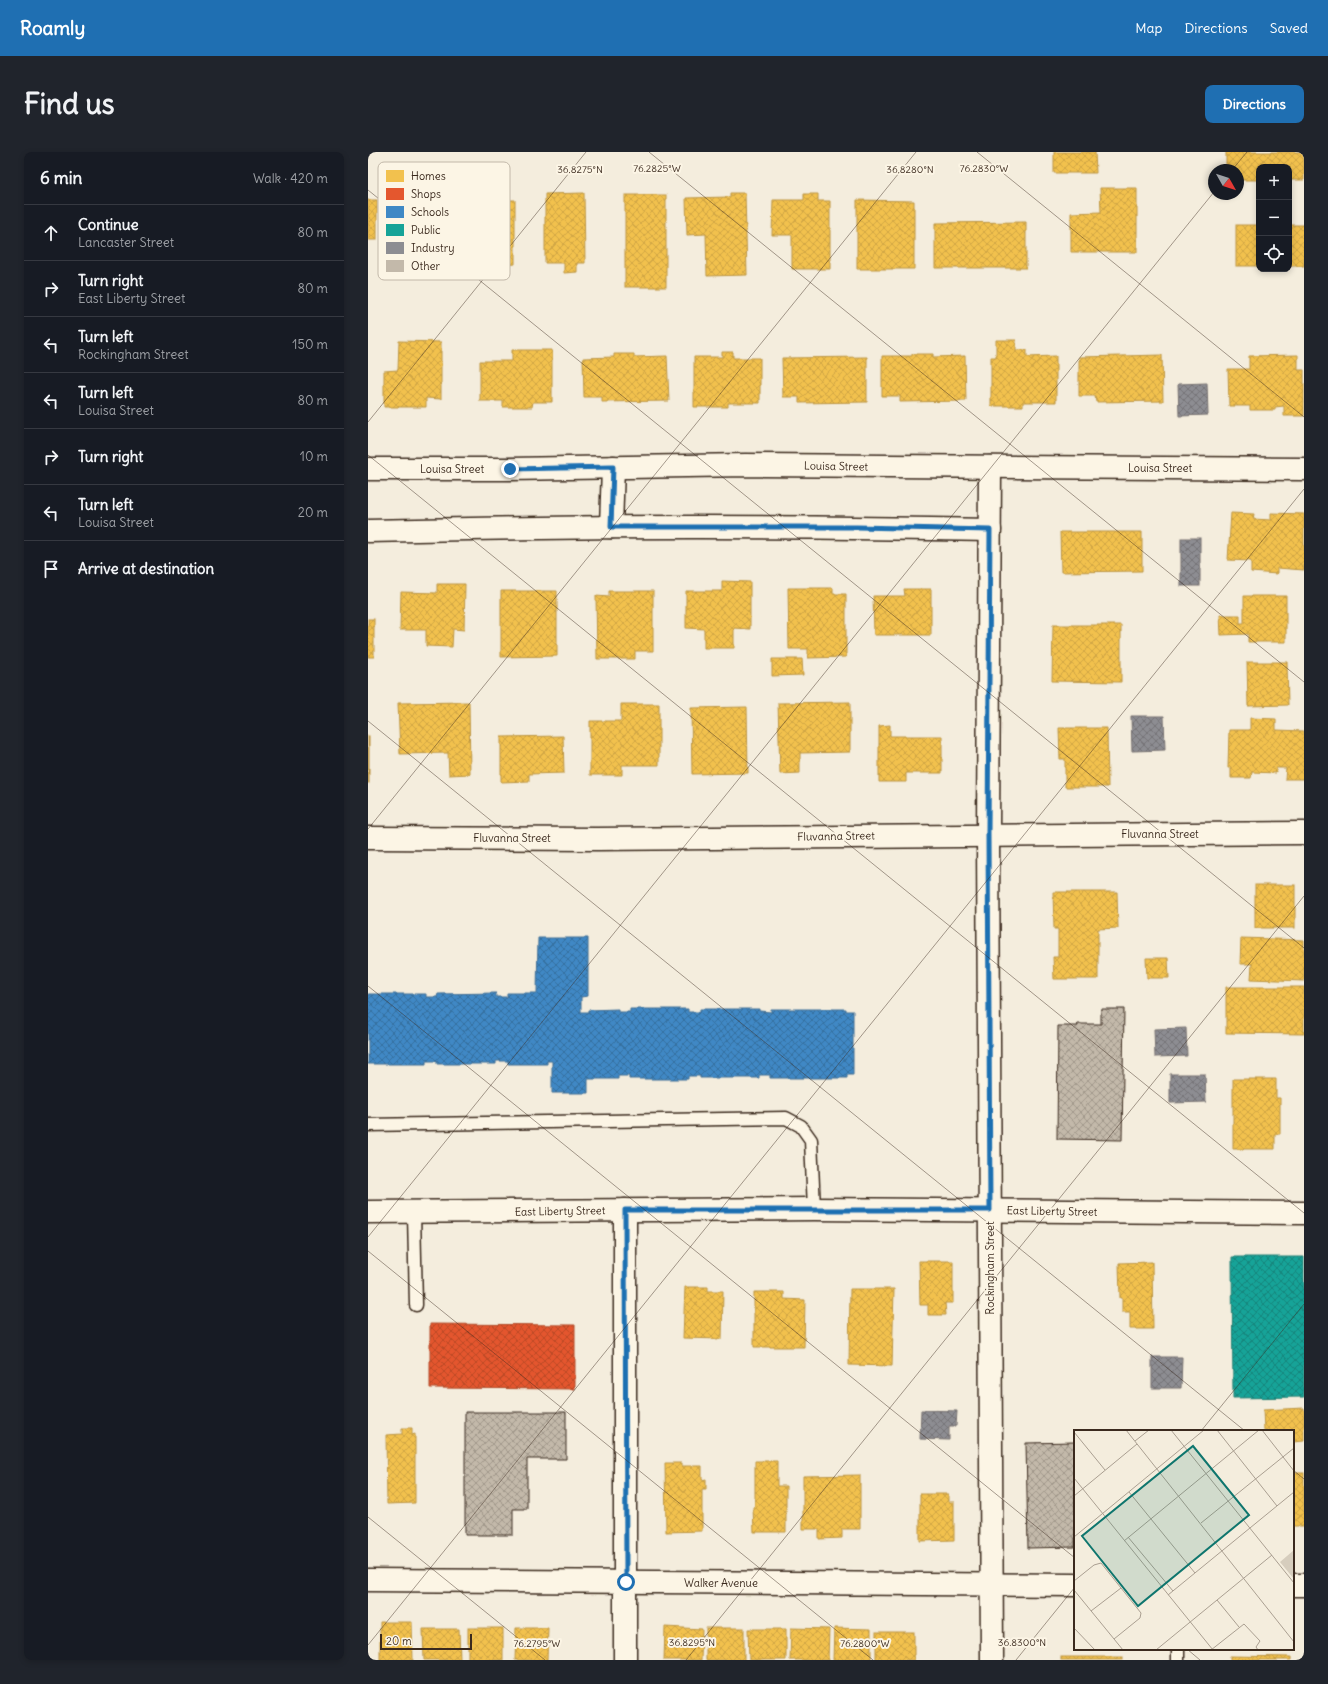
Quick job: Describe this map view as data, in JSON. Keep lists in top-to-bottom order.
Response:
{
  "streets": {
    "street": [
      "Louisa Street",
      "Fluvanna Street",
      "East Liberty Street",
      "Rockingham Street",
      "Walker Avenue"
    ]
  },
  "crossings": [
    ["Louisa Street", "Rockingham Street"],
    ["Fluvanna Street", "Rockingham Street"],
    ["East Liberty Street", "Rockingham Street"],
    ["Rockingham Street", "Walker Avenue"]
  ],
  "legend": [
    "Homes",
    "Shops",
    "Schools",
    "Public",
    "Industry",
    "Other"
  ],
  "scale_bar": "20 m",
  "north": "bottom right",
  "page": {
    "header": "Roamly",
    "nav": ["Map", "Directions", "Saved"],
    "buttons": "Directions",
    "title": "Find us",
    "heading": ["6 min", "Walk · 420 m"],
    "map_buttons": ["+", "−"],
    "list": [
      ["Continue", "Lancaster Street", "80 m"],
      ["Turn right", "East Liberty Street", "80 m"],
      ["Turn left", "Rockingham Street", "150 m"],
      ["Turn left", "Louisa Street", "80 m"],
      ["Turn right", "10 m"],
      ["Turn left", "Louisa Street", "20 m"],
      "Arrive at destination"
    ],
    "scale": "20 m"
  },
  "coordinates": [
    "76.2825°W",
    "76.2830°W",
    "36.8275°N",
    "36.8280°N",
    "36.8295°N",
    "36.8300°N",
    "76.2795°W",
    "76.2800°W"
  ]
}
